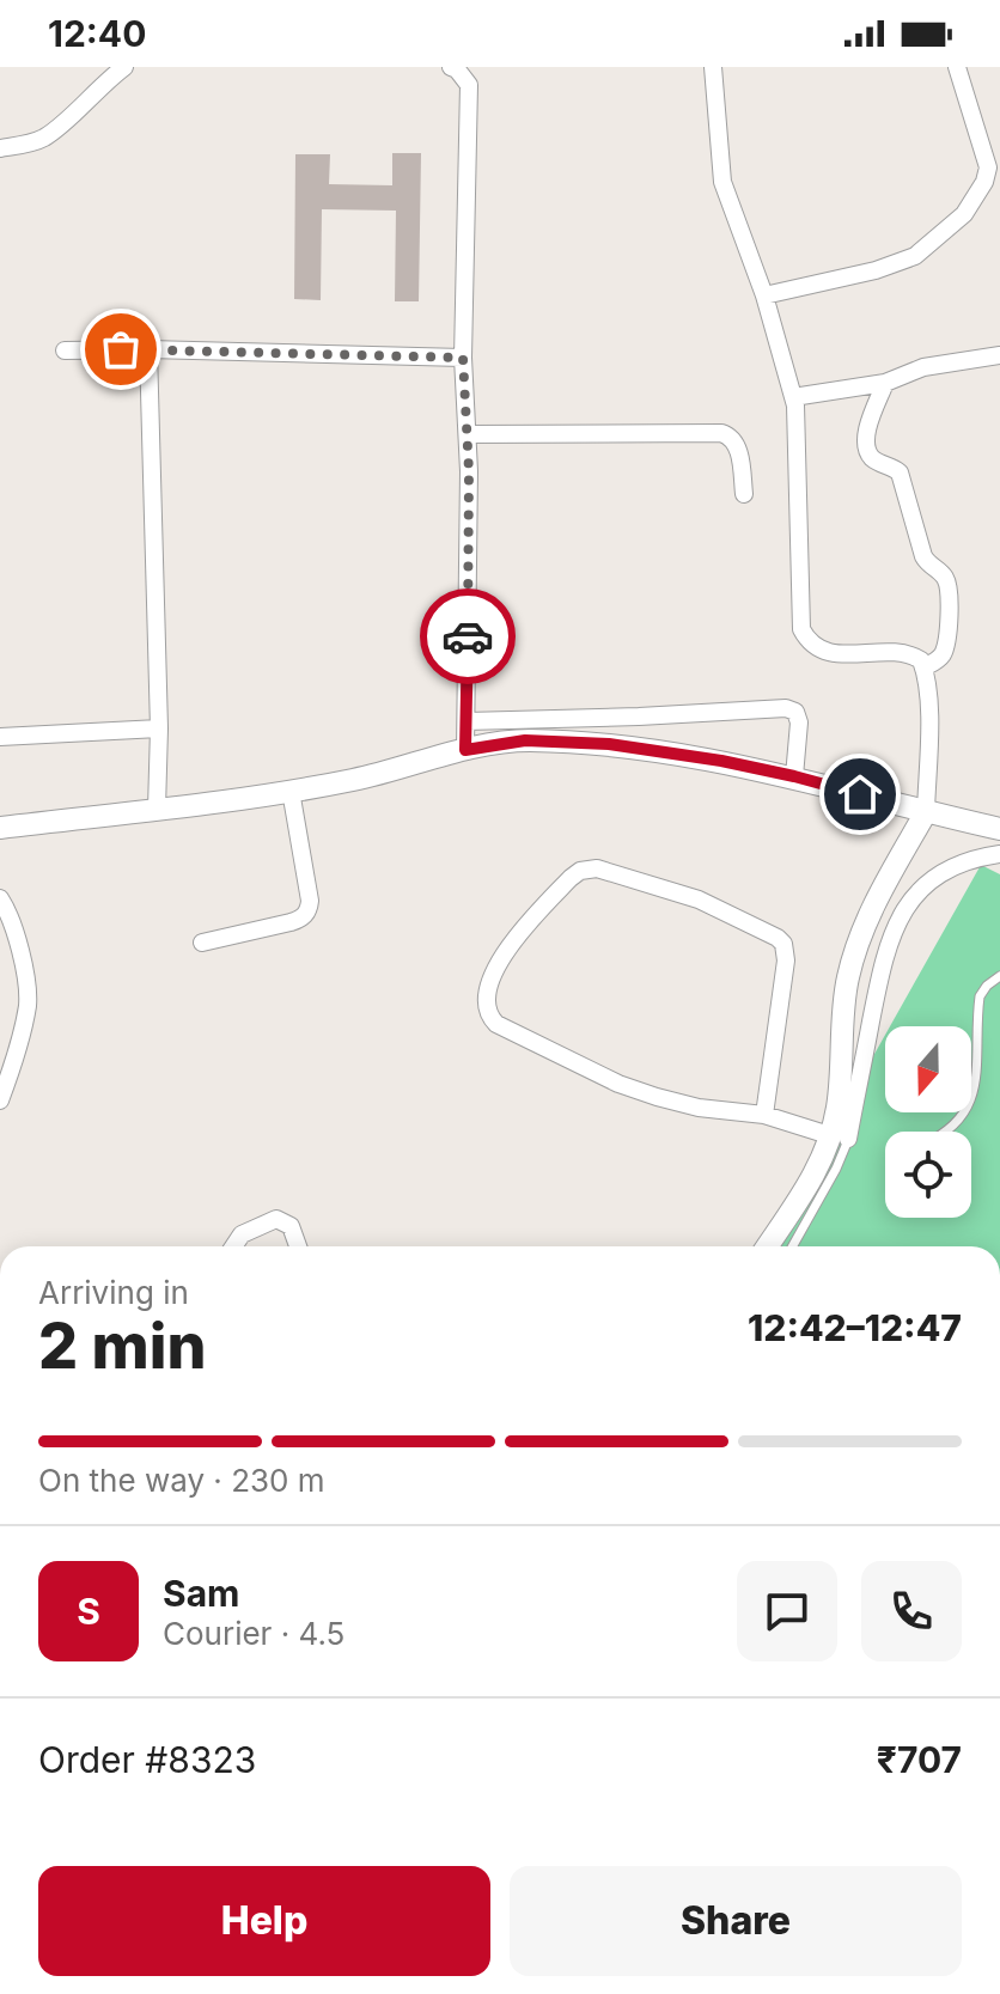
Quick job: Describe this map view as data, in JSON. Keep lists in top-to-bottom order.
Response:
{
  "north": "bottom",
  "page": {
    "status": "12:40",
    "heading": ["2 min", "Arriving in", "12:42–12:47"],
    "panel": [
      "Sam",
      "Courier · 4.5",
      "Order #8323",
      "₹707"
    ],
    "bar": "On the way · 230 m",
    "round": "S",
    "buttons": ["Help", "Share"]
  }
}
